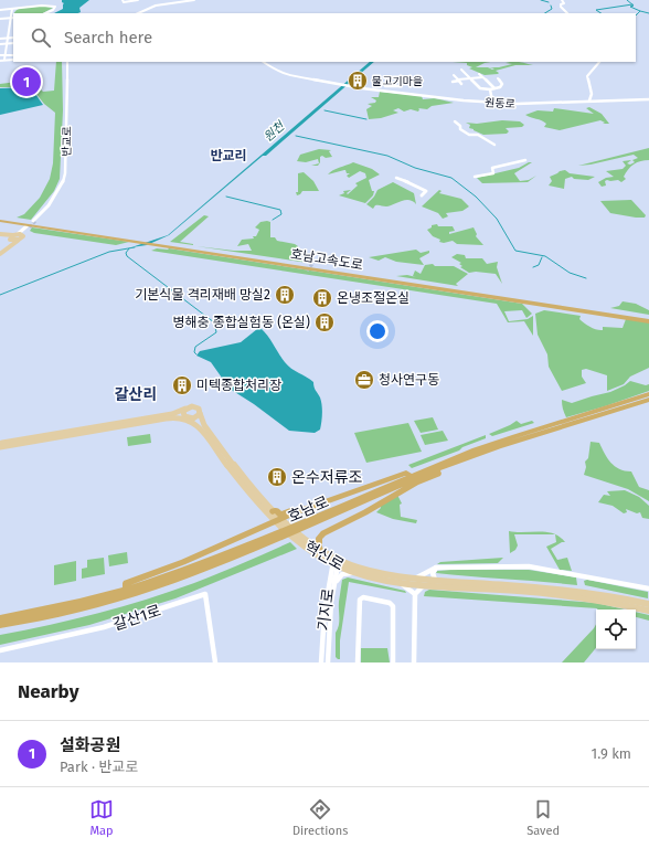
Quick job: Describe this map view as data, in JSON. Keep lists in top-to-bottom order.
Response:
{
  "streets": {
    "highway": ["호남고속도로", "호남로"],
    "main road": ["혁신로"],
    "street": [
      "원동로",
      "반교로",
      "기지로",
      "갈산1로"
    ]
  },
  "crossings": [
    ["혁신로", "기지로"]
  ],
  "districts": ["반교리", "갈산리"],
  "water": ["원천"],
  "places": {
    "building": [
      "물고기마을",
      "기본식물 격리재배 망실2",
      "온냉조절온실",
      "병해충 종합실험동 (온실)",
      "미텍종합처리장",
      "온수저류조"
    ],
    "office": ["청사연구동"]
  },
  "page": {
    "search": "Search here",
    "pins": "1",
    "heading": "Nearby",
    "list": [
      {
        "mark": "1",
        "name": "설화공원",
        "note": "Park · 반교로",
        "value": "1.9 km"
      }
    ],
    "nav": ["Map", "Directions", "Saved"]
  }
}
